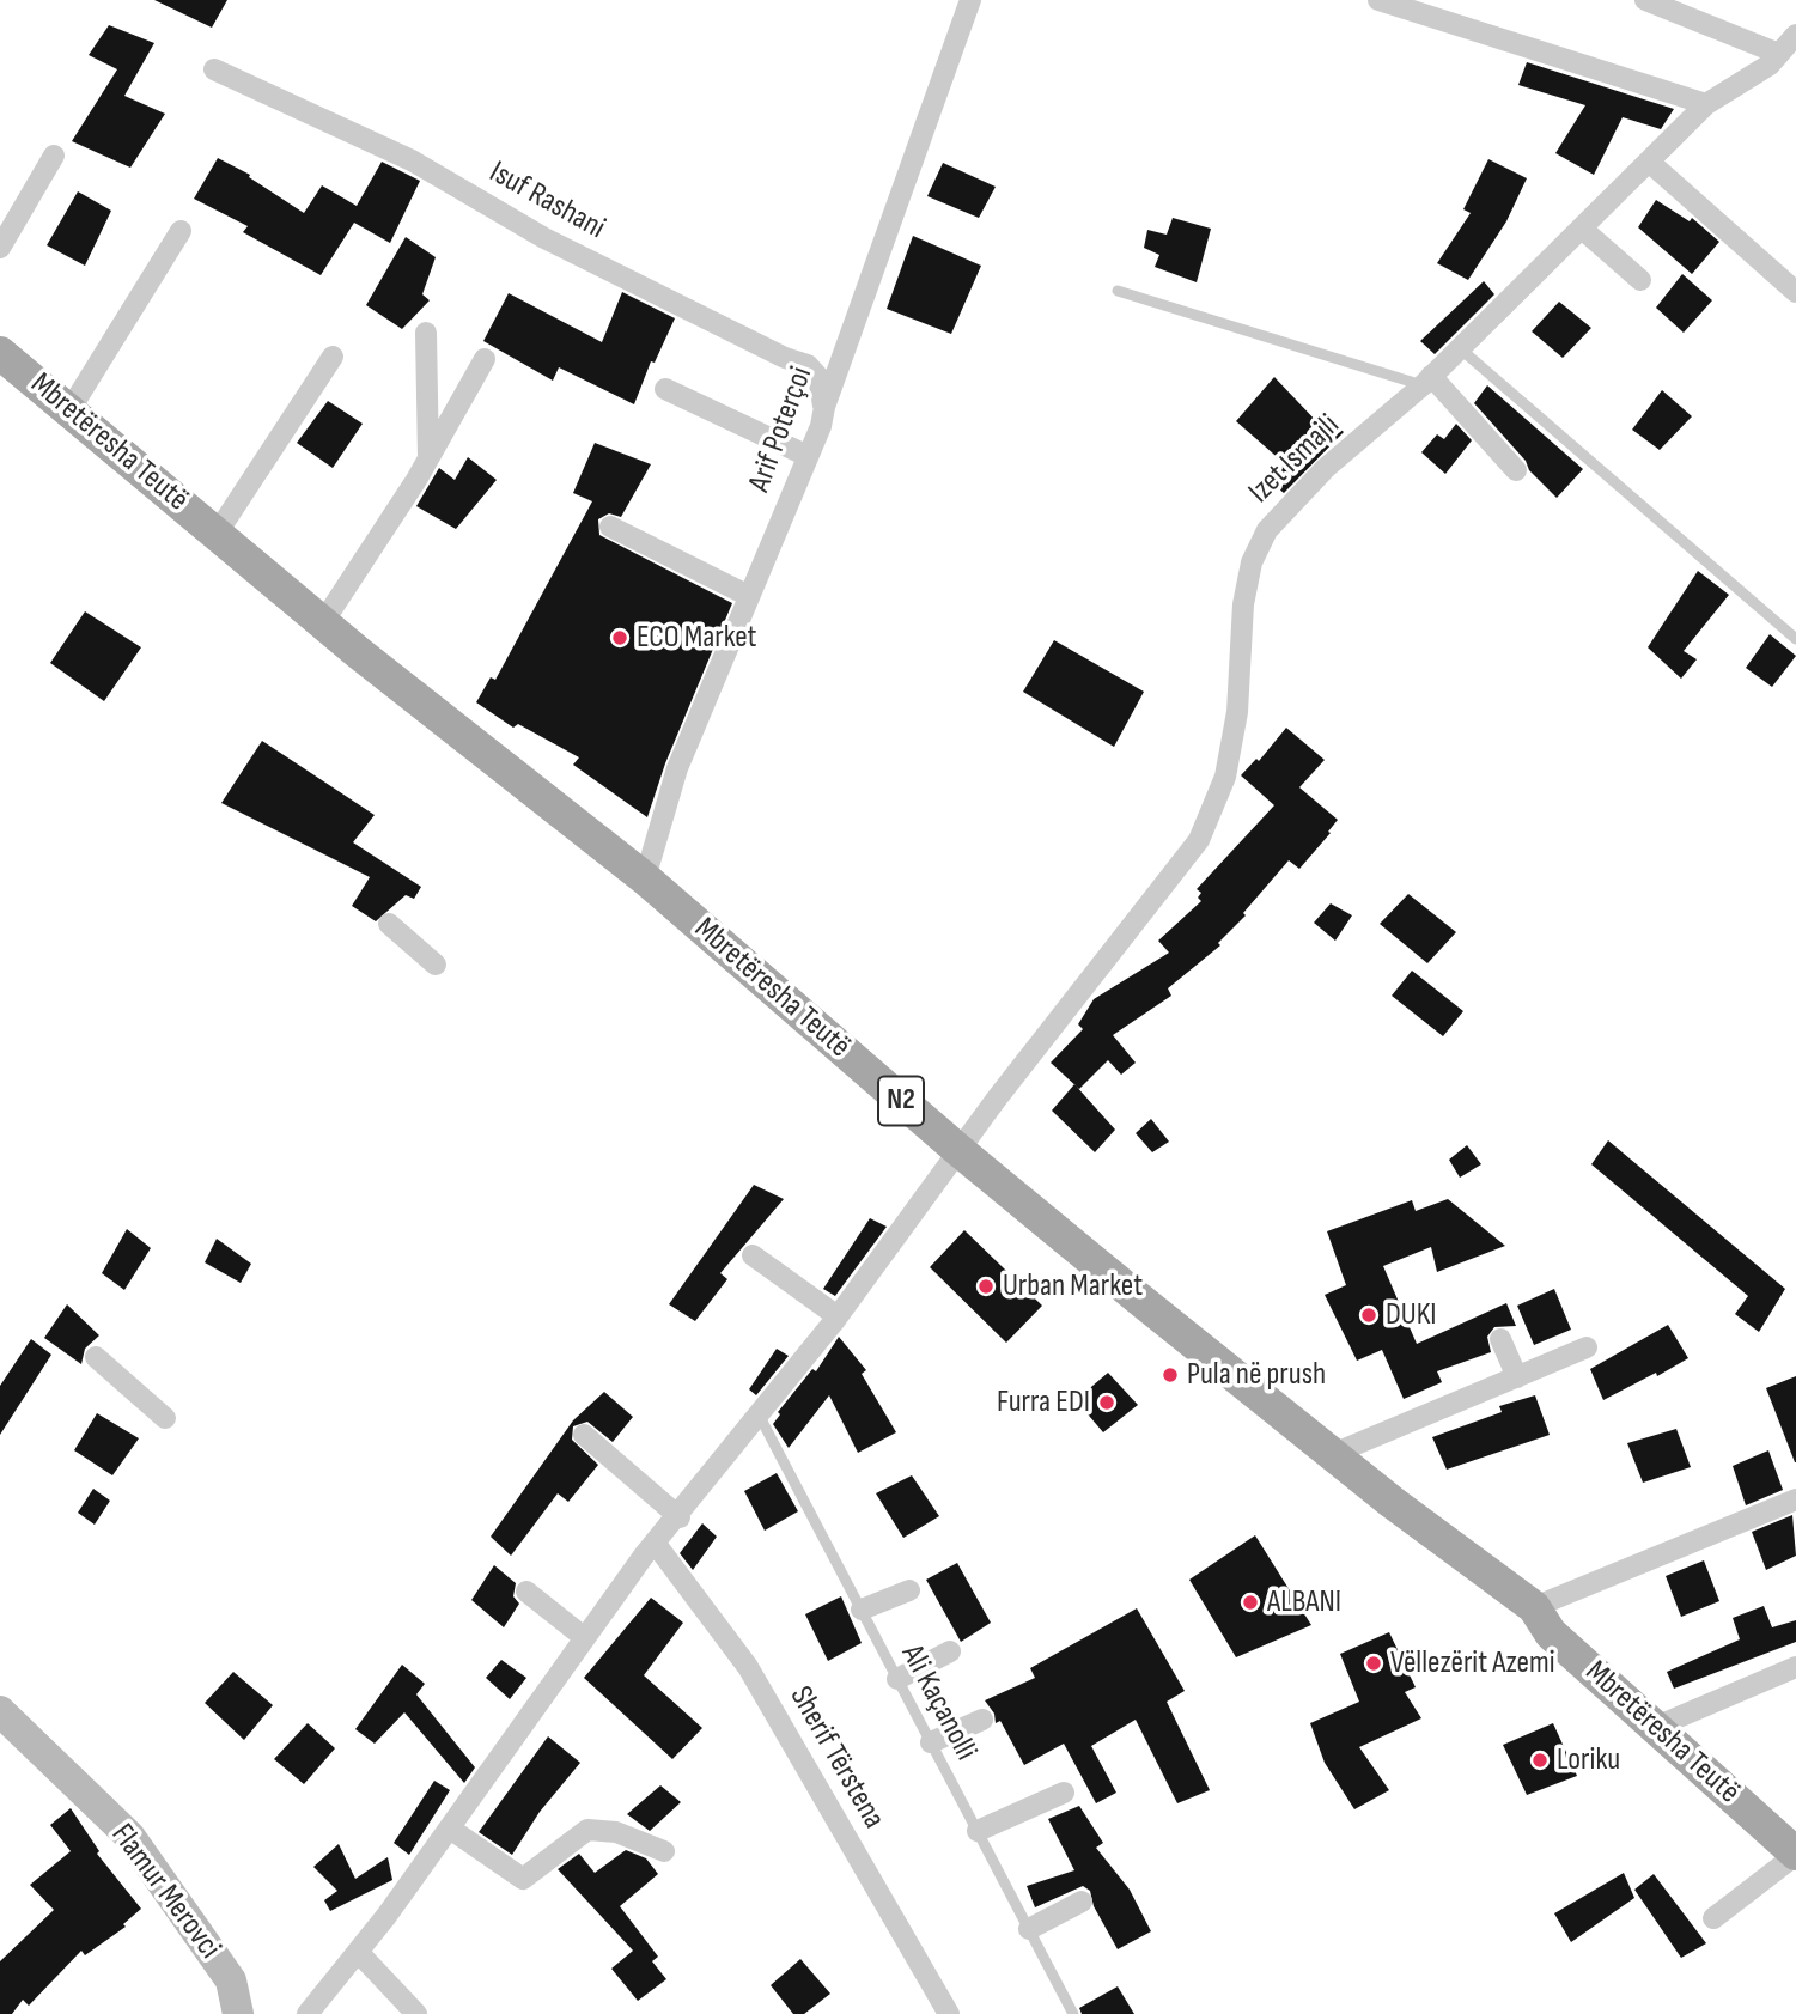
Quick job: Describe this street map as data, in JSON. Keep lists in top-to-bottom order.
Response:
{
  "streets": {
    "main road": ["Mbretëresha Teutë", "N2"],
    "street": [
      "Isuf Rashani",
      "Arif Poterçoi",
      "Izet Ismajli",
      "Sherif Tërstena",
      "Flamur Merovci"
    ],
    "lane": ["Ali Kaçanolli"]
  },
  "crossings": [
    ["Isuf Rashani", "Arif Poterçoi"],
    ["Arif Poterçoi", "Mbretëresha Teutë"],
    ["Mbretëresha Teutë", "Izet Ismajli"]
  ],
  "places": [
    "ECO Market",
    "Urban Market",
    "DUKI",
    "Pula në prush",
    "Furra EDI",
    "ALBANI",
    "Vëllezërit Azemi",
    "Loriku"
  ]
}
